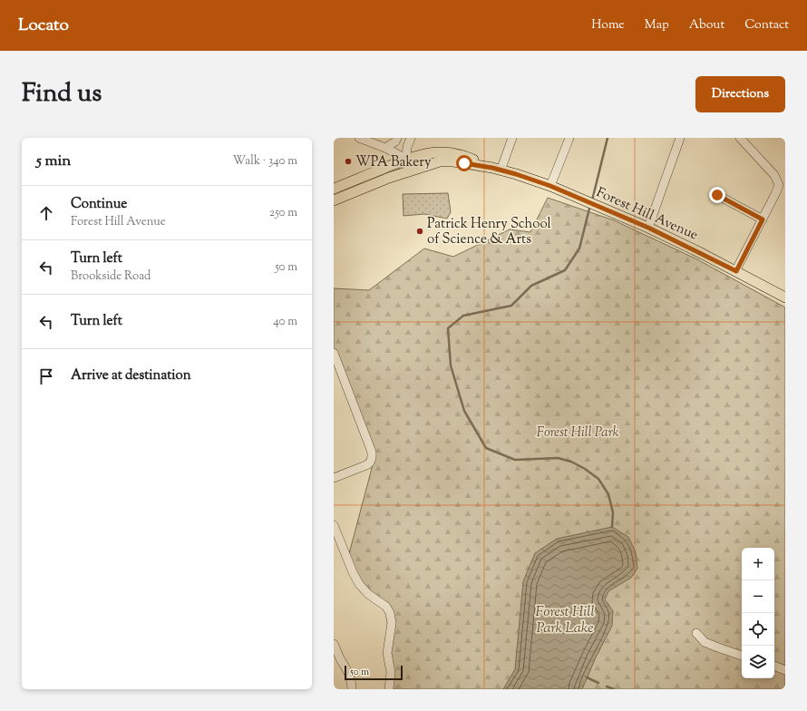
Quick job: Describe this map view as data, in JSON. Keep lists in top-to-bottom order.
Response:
{
  "streets": {
    "main road": ["Forest Hill Avenue"]
  },
  "water": ["Forest Hill Park Lake"],
  "parks": ["Forest Hill Park"],
  "places": ["WPA Bakery", "Patrick Henry School of Science & Arts"],
  "scale_bar": "50 m",
  "page": {
    "header": "Locato",
    "nav": [
      "Home",
      "Map",
      "About",
      "Contact"
    ],
    "title": "Find us",
    "buttons": "Directions",
    "heading": ["5 min", "Walk · 340 m"],
    "list": [
      ["Continue", "Forest Hill Avenue", "250 m"],
      ["Turn left", "Brookside Road", "50 m"],
      ["Turn left", "40 m"],
      "Arrive at destination"
    ],
    "map_buttons": ["+", "−"],
    "scale": "50 m"
  }
}
